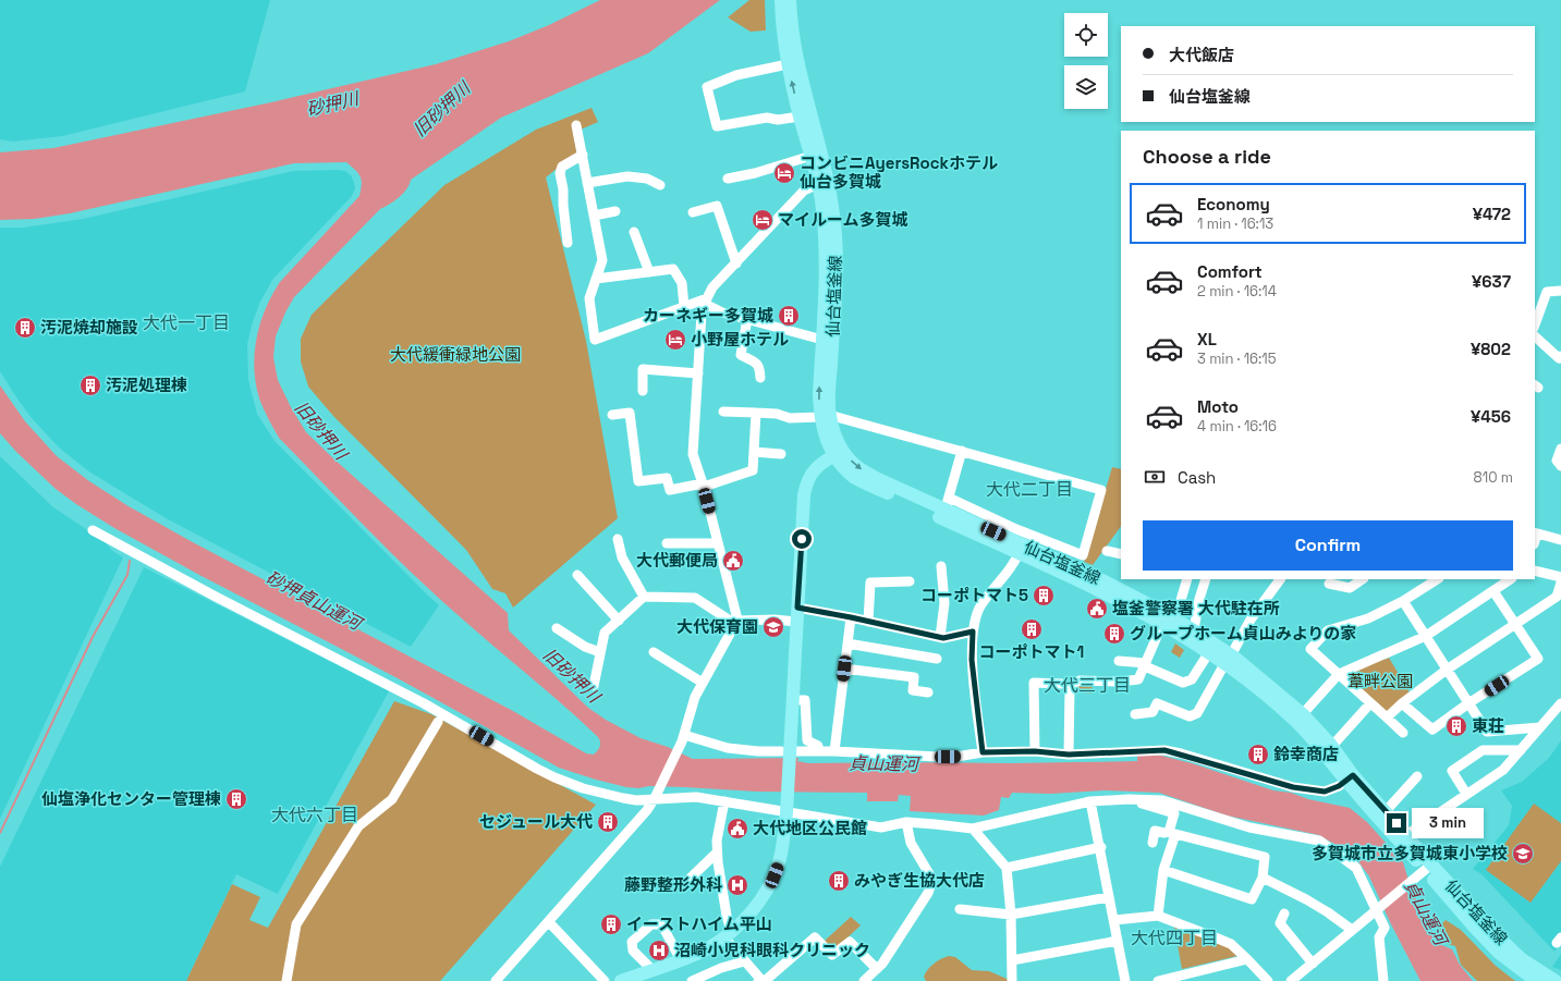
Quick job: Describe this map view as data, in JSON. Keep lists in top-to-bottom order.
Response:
{
  "streets": {
    "main road": ["仙台塩釜線"]
  },
  "districts": [
    "大代一丁目",
    "大代二丁目",
    "大代三丁目",
    "大代六丁目",
    "大代四丁目"
  ],
  "water": [
    "砂押川",
    "旧砂押川",
    "砂押貞山運河",
    "貞山運河"
  ],
  "parks": ["大代緩衝緑地公園", "葦畔公園"],
  "places": {
    "hotel": ["コンビニAyersRockホテル 仙台多賀城", "マイルーム多賀城", "小野屋ホテル"],
    "building": [
      "カーネギー多賀城",
      "汚泥焼却施設",
      "汚泥処理棟",
      "コーポトマト5",
      "コーポトマト1",
      "グループホーム貞山みよりの家",
      "東荘",
      "鈴幸商店",
      "仙塩浄化センター管理棟",
      "セジュール大代",
      "みやぎ生協大代店",
      "イーストハイム平山"
    ],
    "public building": ["大代郵便局", "塩釜警察署 大代駐在所", "大代地区公民館"],
    "school or university": ["大代保育園", "多賀城市立多賀城東小学校"],
    "hospital": ["藤野整形外科", "沼崎小児科眼科クリニック"]
  },
  "page": {
    "banner": ["大代飯店", "仙台塩釜線"],
    "heading": "Choose a ride",
    "list": [
      {
        "name": "Economy",
        "note": "1 min · 16:13",
        "value": "¥472"
      },
      {
        "name": "Comfort",
        "note": "2 min · 16:14",
        "value": "¥637"
      },
      {
        "name": "XL",
        "note": "3 min · 16:15",
        "value": "¥802"
      },
      {
        "name": "Moto",
        "note": "4 min · 16:16",
        "value": "¥456"
      }
    ],
    "pay": ["Cash", "810 m"],
    "buttons": "Confirm",
    "bubble": "3 min"
  }
}
